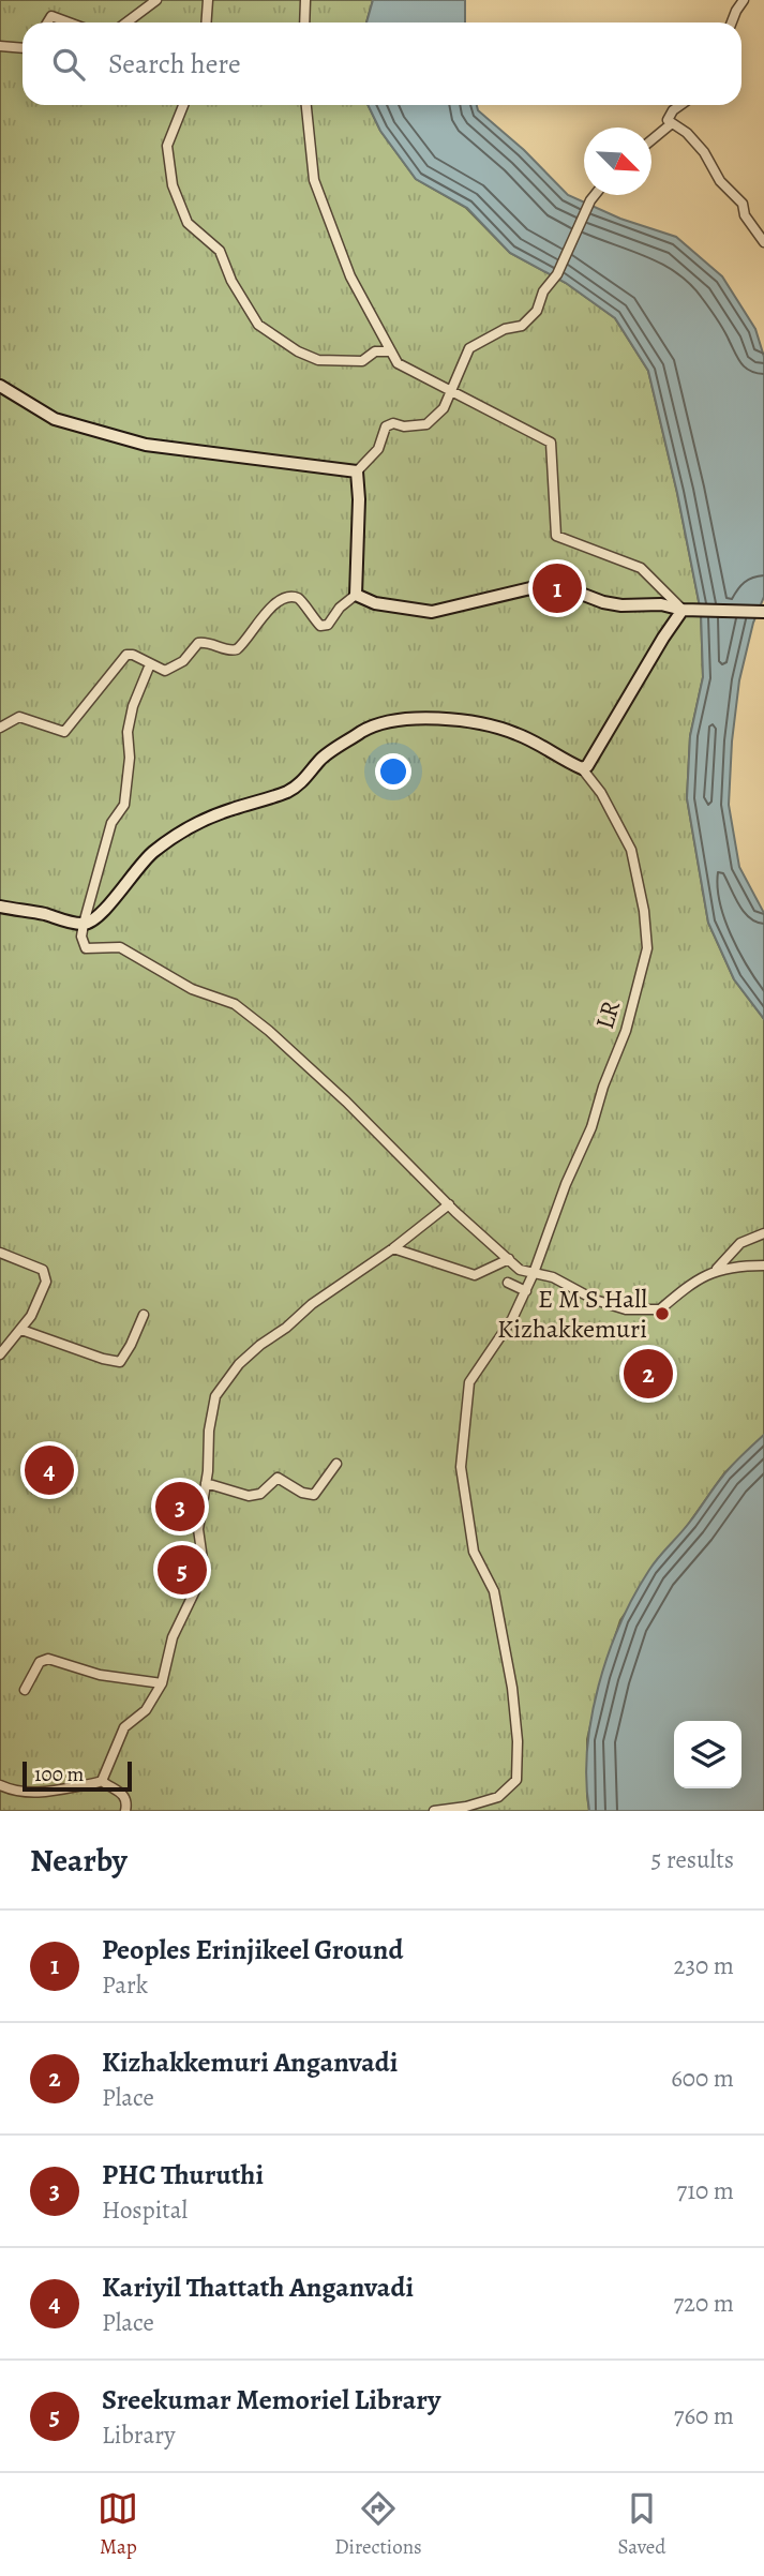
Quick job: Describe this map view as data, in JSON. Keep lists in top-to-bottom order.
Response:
{
  "streets": {
    "street": ["LR"]
  },
  "places": ["E M S Hall Kizhakkemuri"],
  "scale_bar": "100 m",
  "north": "bottom right",
  "page": {
    "search": "Search here",
    "pins": [
      "1",
      "2",
      "4",
      "3",
      "5"
    ],
    "scale": "100 m",
    "heading": ["Nearby", "5 results"],
    "list": [
      {
        "mark": "1",
        "name": "Peoples Erinjikeel Ground",
        "note": "Park",
        "value": "230 m"
      },
      {
        "mark": "2",
        "name": "Kizhakkemuri Anganvadi",
        "note": "Place",
        "value": "600 m"
      },
      {
        "mark": "3",
        "name": "PHC Thuruthi",
        "note": "Hospital",
        "value": "710 m"
      },
      {
        "mark": "4",
        "name": "Kariyil Thattath Anganvadi",
        "note": "Place",
        "value": "720 m"
      },
      {
        "mark": "5",
        "name": "Sreekumar Memoriel Library",
        "note": "Library",
        "value": "760 m"
      }
    ],
    "nav": ["Map", "Directions", "Saved"]
  }
}
